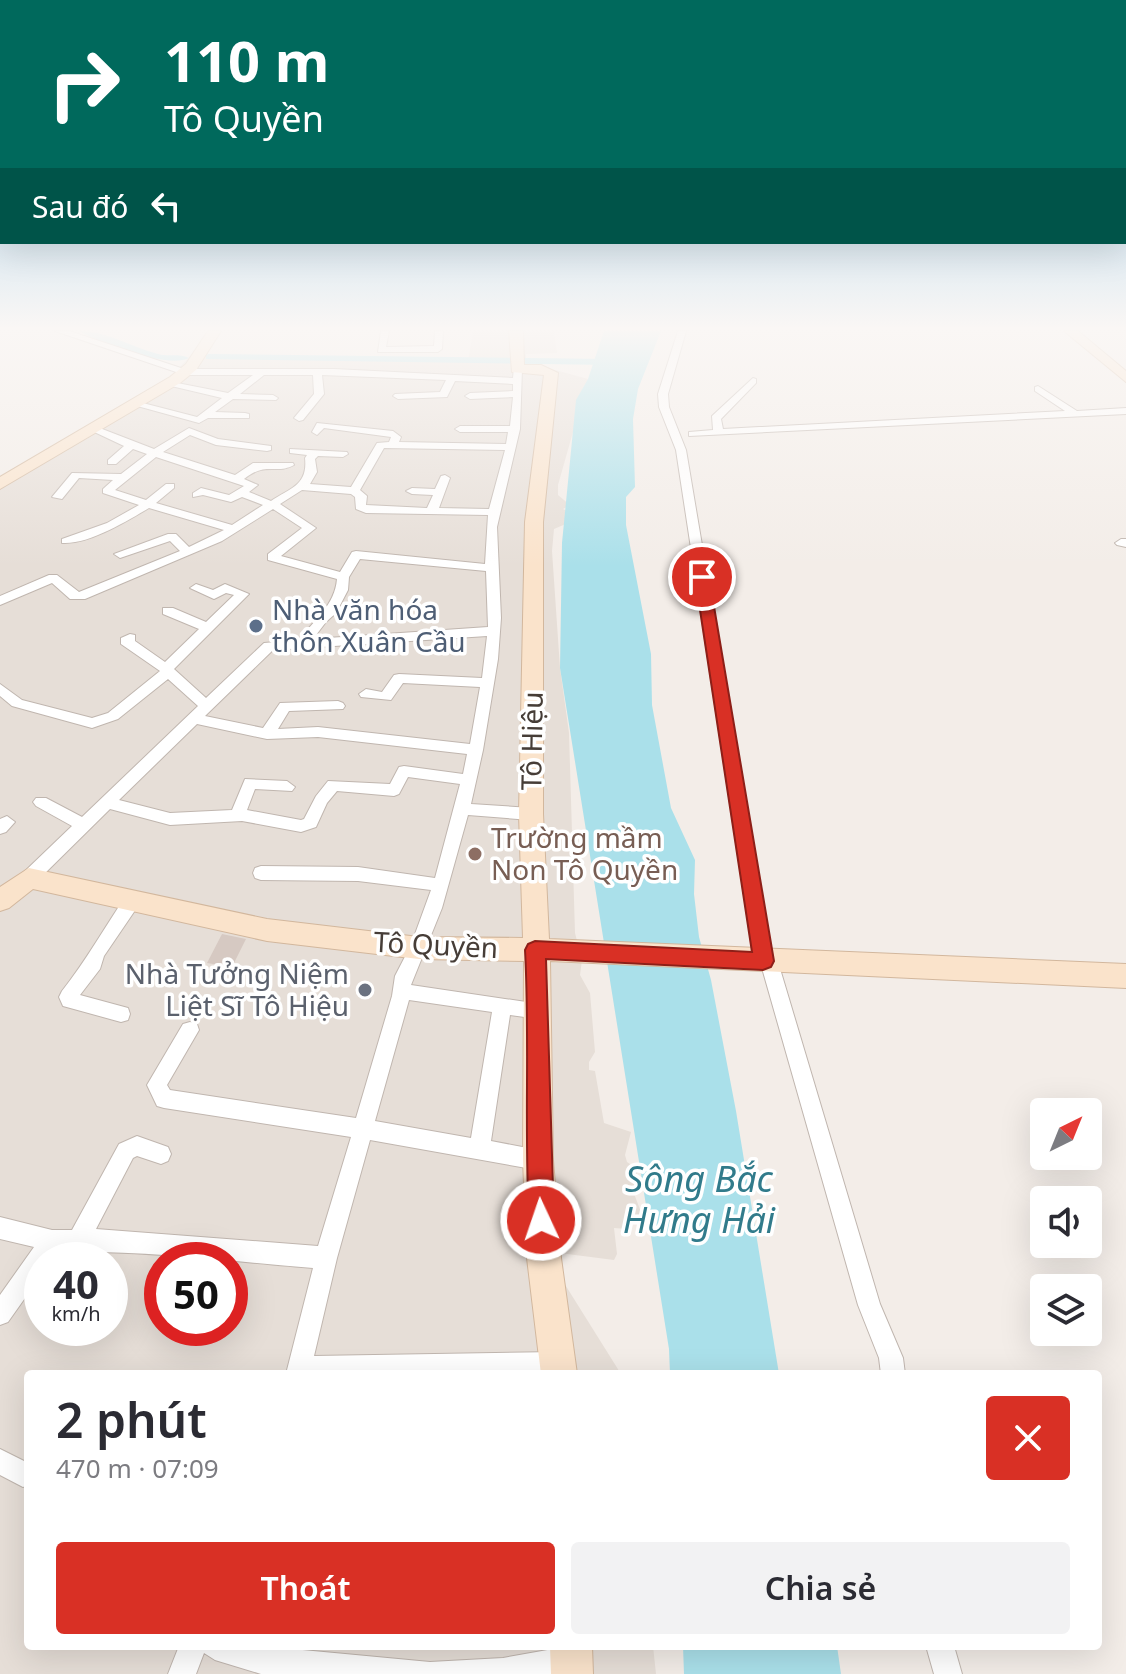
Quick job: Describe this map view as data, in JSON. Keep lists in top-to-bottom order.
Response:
{
  "streets": {
    "main road": ["Tô Hiệu", "Tô Quyền"]
  },
  "crossings": [
    ["Tô Hiệu", "Tô Quyền"]
  ],
  "water": ["Sông Bắc Hưng Hải"],
  "places": ["Nhà văn hóa thôn Xuân Cầu", "Trường mầm Non Tô Quyền", "Nhà Tưởng Niệm Liệt Sĩ Tô Hiệu"],
  "north": "top right",
  "page": {
    "turn": ["110 m", "Tô Quyền"],
    "then": "Sau đó",
    "speed": "40 km/h",
    "limit": "50",
    "heading": ["2 phút", "470 m · 07:09"],
    "buttons": ["Thoát", "Chia sẻ"]
  }
}
